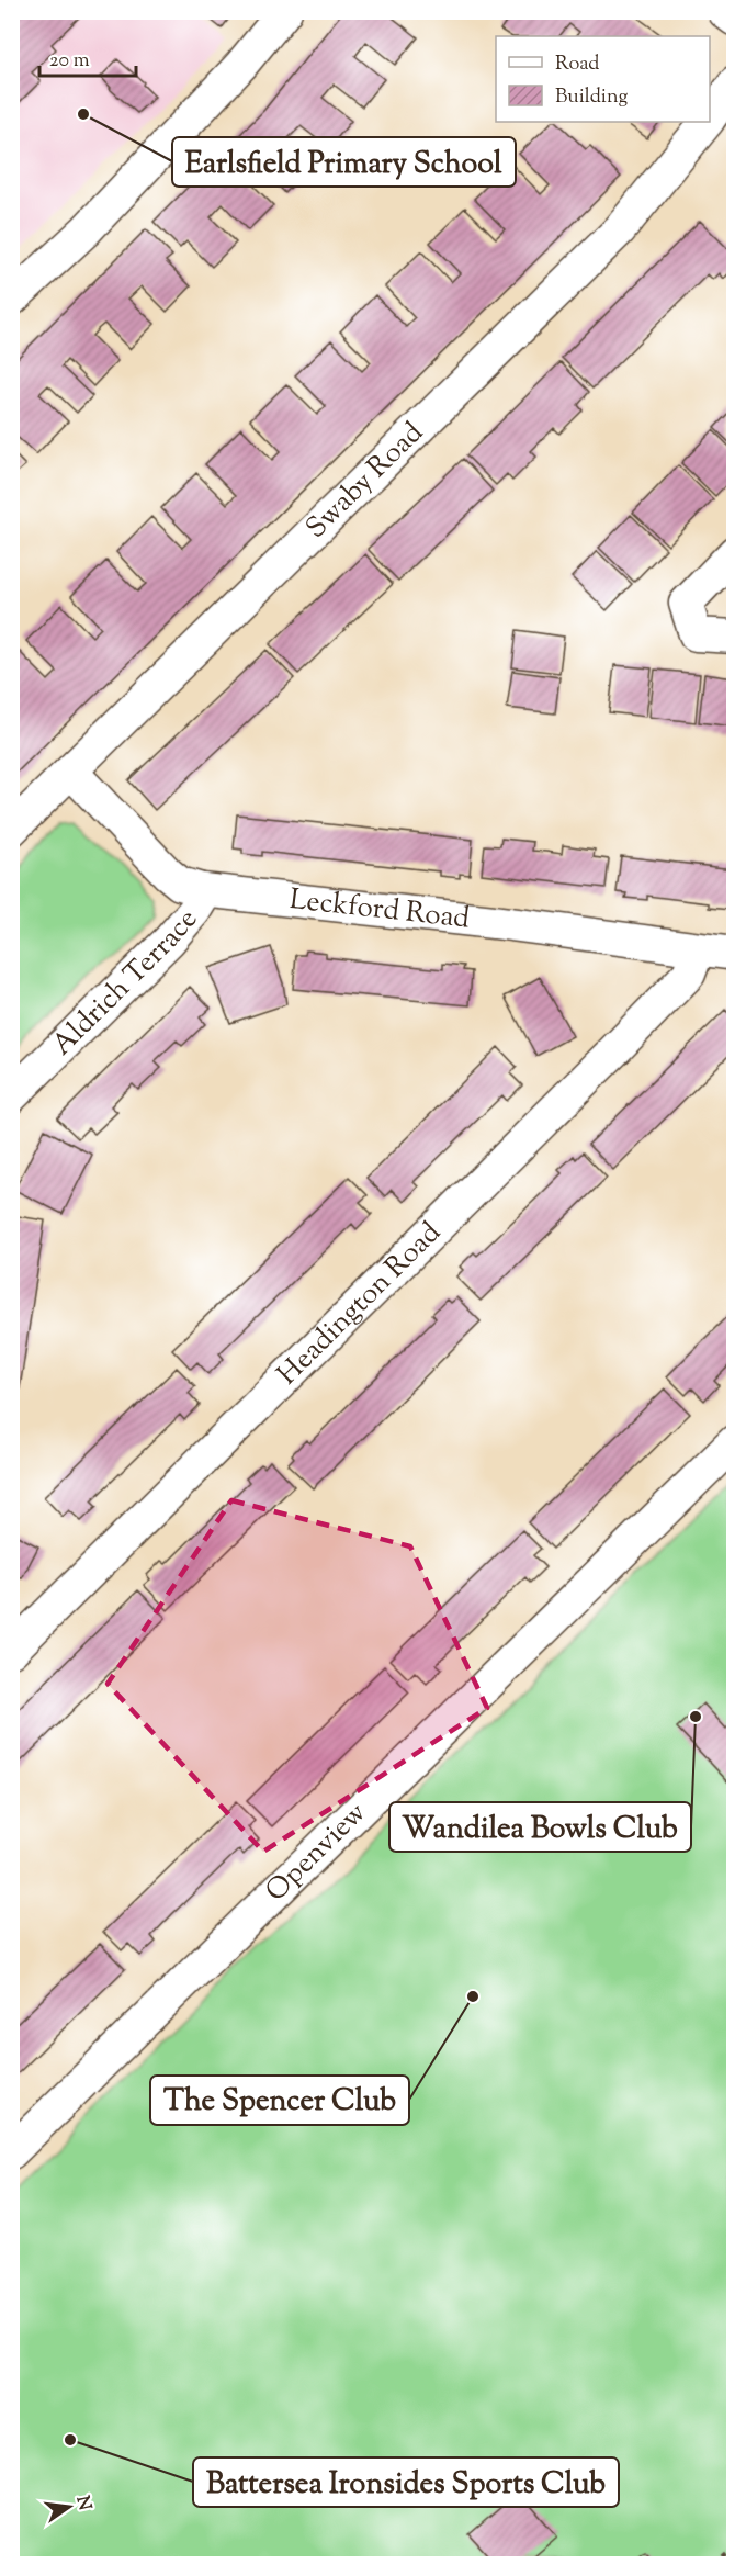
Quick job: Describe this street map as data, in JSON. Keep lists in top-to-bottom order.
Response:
{
  "streets": {
    "street": [
      "Swaby Road",
      "Leckford Road",
      "Aldrich Terrace",
      "Headington Road",
      "Openview"
    ]
  },
  "crossings": [
    ["Swaby Road", "Leckford Road"],
    ["Leckford Road", "Aldrich Terrace"],
    ["Leckford Road", "Headington Road"]
  ],
  "places": [
    "Earlsfield Primary School",
    "Wandilea Bowls Club",
    "The Spencer Club",
    "Battersea Ironsides Sports Club"
  ],
  "legend": ["Road", "Building"],
  "scale_bar": "20 m",
  "north": "right"
}
